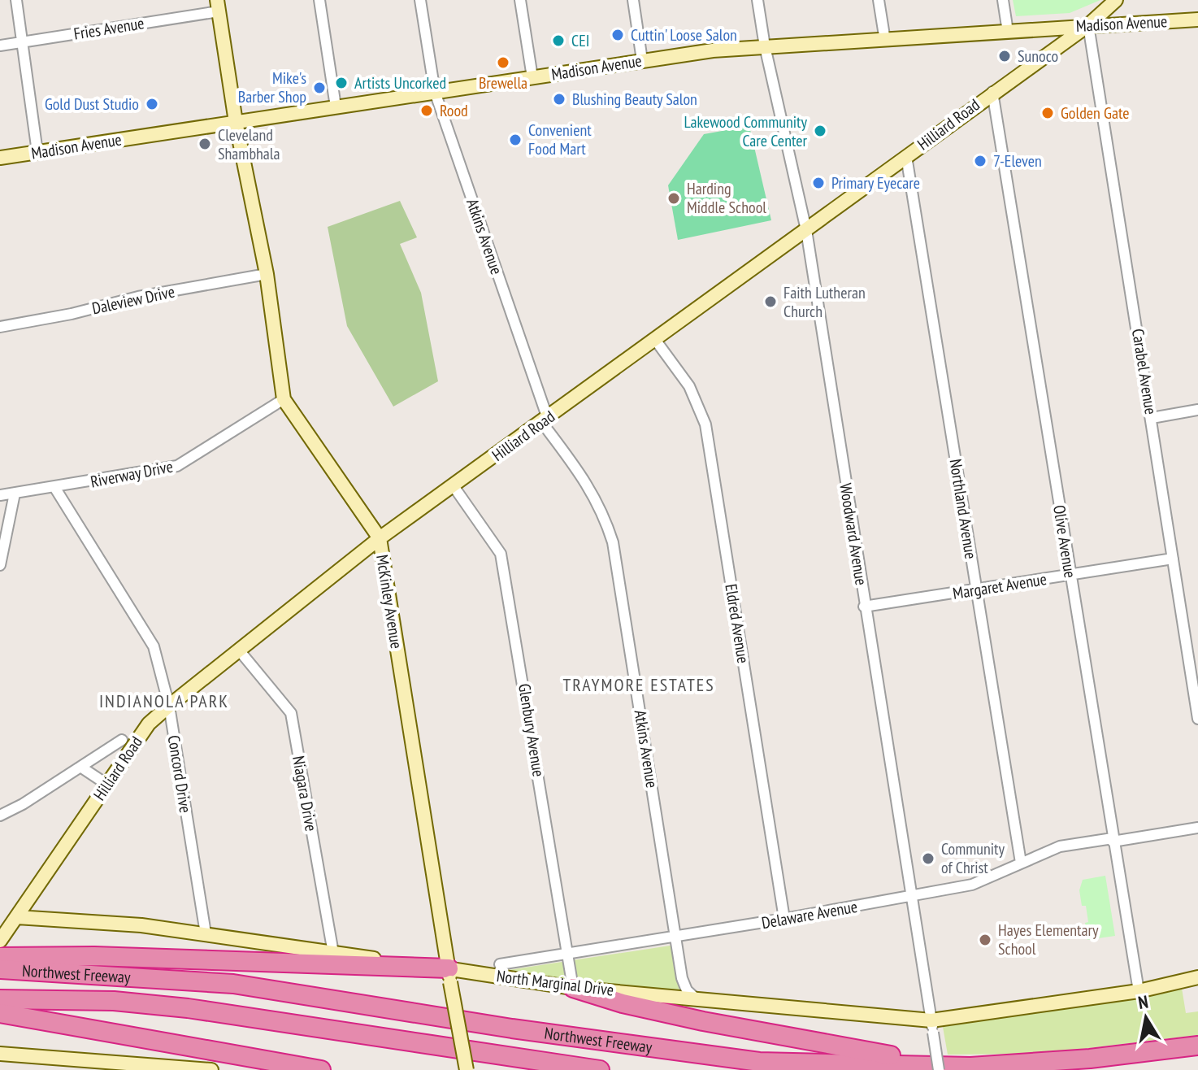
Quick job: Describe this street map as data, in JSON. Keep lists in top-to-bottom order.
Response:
{
  "streets": {
    "highway": ["Northwest Freeway"],
    "main road": [
      "Madison Avenue",
      "Hilliard Road",
      "McKinley Avenue",
      "North Marginal Drive"
    ],
    "street": [
      "Fries Avenue",
      "Atkins Avenue",
      "Daleview Drive",
      "Carabel Avenue",
      "Riverway Drive",
      "Northland Avenue",
      "Woodward Avenue",
      "Olive Avenue",
      "Margaret Avenue",
      "Eldred Avenue",
      "Glenbury Avenue",
      "Concord Drive",
      "Niagara Drive",
      "Delaware Avenue"
    ]
  },
  "crossings": [
    ["Madison Avenue", "Hilliard Road"],
    ["Madison Avenue", "Atkins Avenue"],
    ["Madison Avenue", "Carabel Avenue"],
    ["Madison Avenue", "Woodward Avenue"],
    ["Madison Avenue", "McKinley Avenue"],
    ["Fries Avenue", "McKinley Avenue"],
    ["Hilliard Road", "Atkins Avenue"],
    ["Hilliard Road", "Carabel Avenue"],
    ["Hilliard Road", "Northland Avenue"],
    ["Hilliard Road", "Woodward Avenue"],
    ["Hilliard Road", "Olive Avenue"],
    ["Hilliard Road", "McKinley Avenue"],
    ["Hilliard Road", "Eldred Avenue"],
    ["Hilliard Road", "Glenbury Avenue"],
    ["Hilliard Road", "Concord Drive"],
    ["Hilliard Road", "Niagara Drive"],
    ["Hilliard Road", "North Marginal Drive"],
    ["Atkins Avenue", "Delaware Avenue"],
    ["Atkins Avenue", "North Marginal Drive"],
    ["Daleview Drive", "McKinley Avenue"],
    ["Carabel Avenue", "Margaret Avenue"],
    ["Riverway Drive", "McKinley Avenue"],
    ["Riverway Drive", "Concord Drive"],
    ["Northland Avenue", "Margaret Avenue"],
    ["Northland Avenue", "Delaware Avenue"],
    ["Woodward Avenue", "Margaret Avenue"],
    ["Woodward Avenue", "Delaware Avenue"],
    ["Woodward Avenue", "North Marginal Drive"],
    ["Olive Avenue", "Margaret Avenue"],
    ["Olive Avenue", "Delaware Avenue"],
    ["Olive Avenue", "North Marginal Drive"],
    ["McKinley Avenue", "North Marginal Drive"],
    ["Eldred Avenue", "Delaware Avenue"],
    ["Glenbury Avenue", "Delaware Avenue"],
    ["Glenbury Avenue", "North Marginal Drive"],
    ["Concord Drive", "North Marginal Drive"],
    ["Niagara Drive", "North Marginal Drive"]
  ],
  "districts": ["TRAYMORE ESTATES", "INDIANOLA PARK"],
  "places": [
    "Cuttin' Loose Salon",
    "CEI",
    "Sunoco",
    "Brewella",
    "Artists Uncorked",
    "Mike's Barber Shop",
    "Blushing Beauty Salon",
    "Gold Dust Studio",
    "Rood",
    "Golden Gate",
    "Lakewood Community Care Center",
    "Convenient Food Mart",
    "Cleveland Shambhala",
    "7-Eleven",
    "Primary Eyecare",
    "Harding Middle School",
    "Faith Lutheran Church",
    "Community of Christ",
    "Hayes Elementary School"
  ],
  "north": "top"
}
